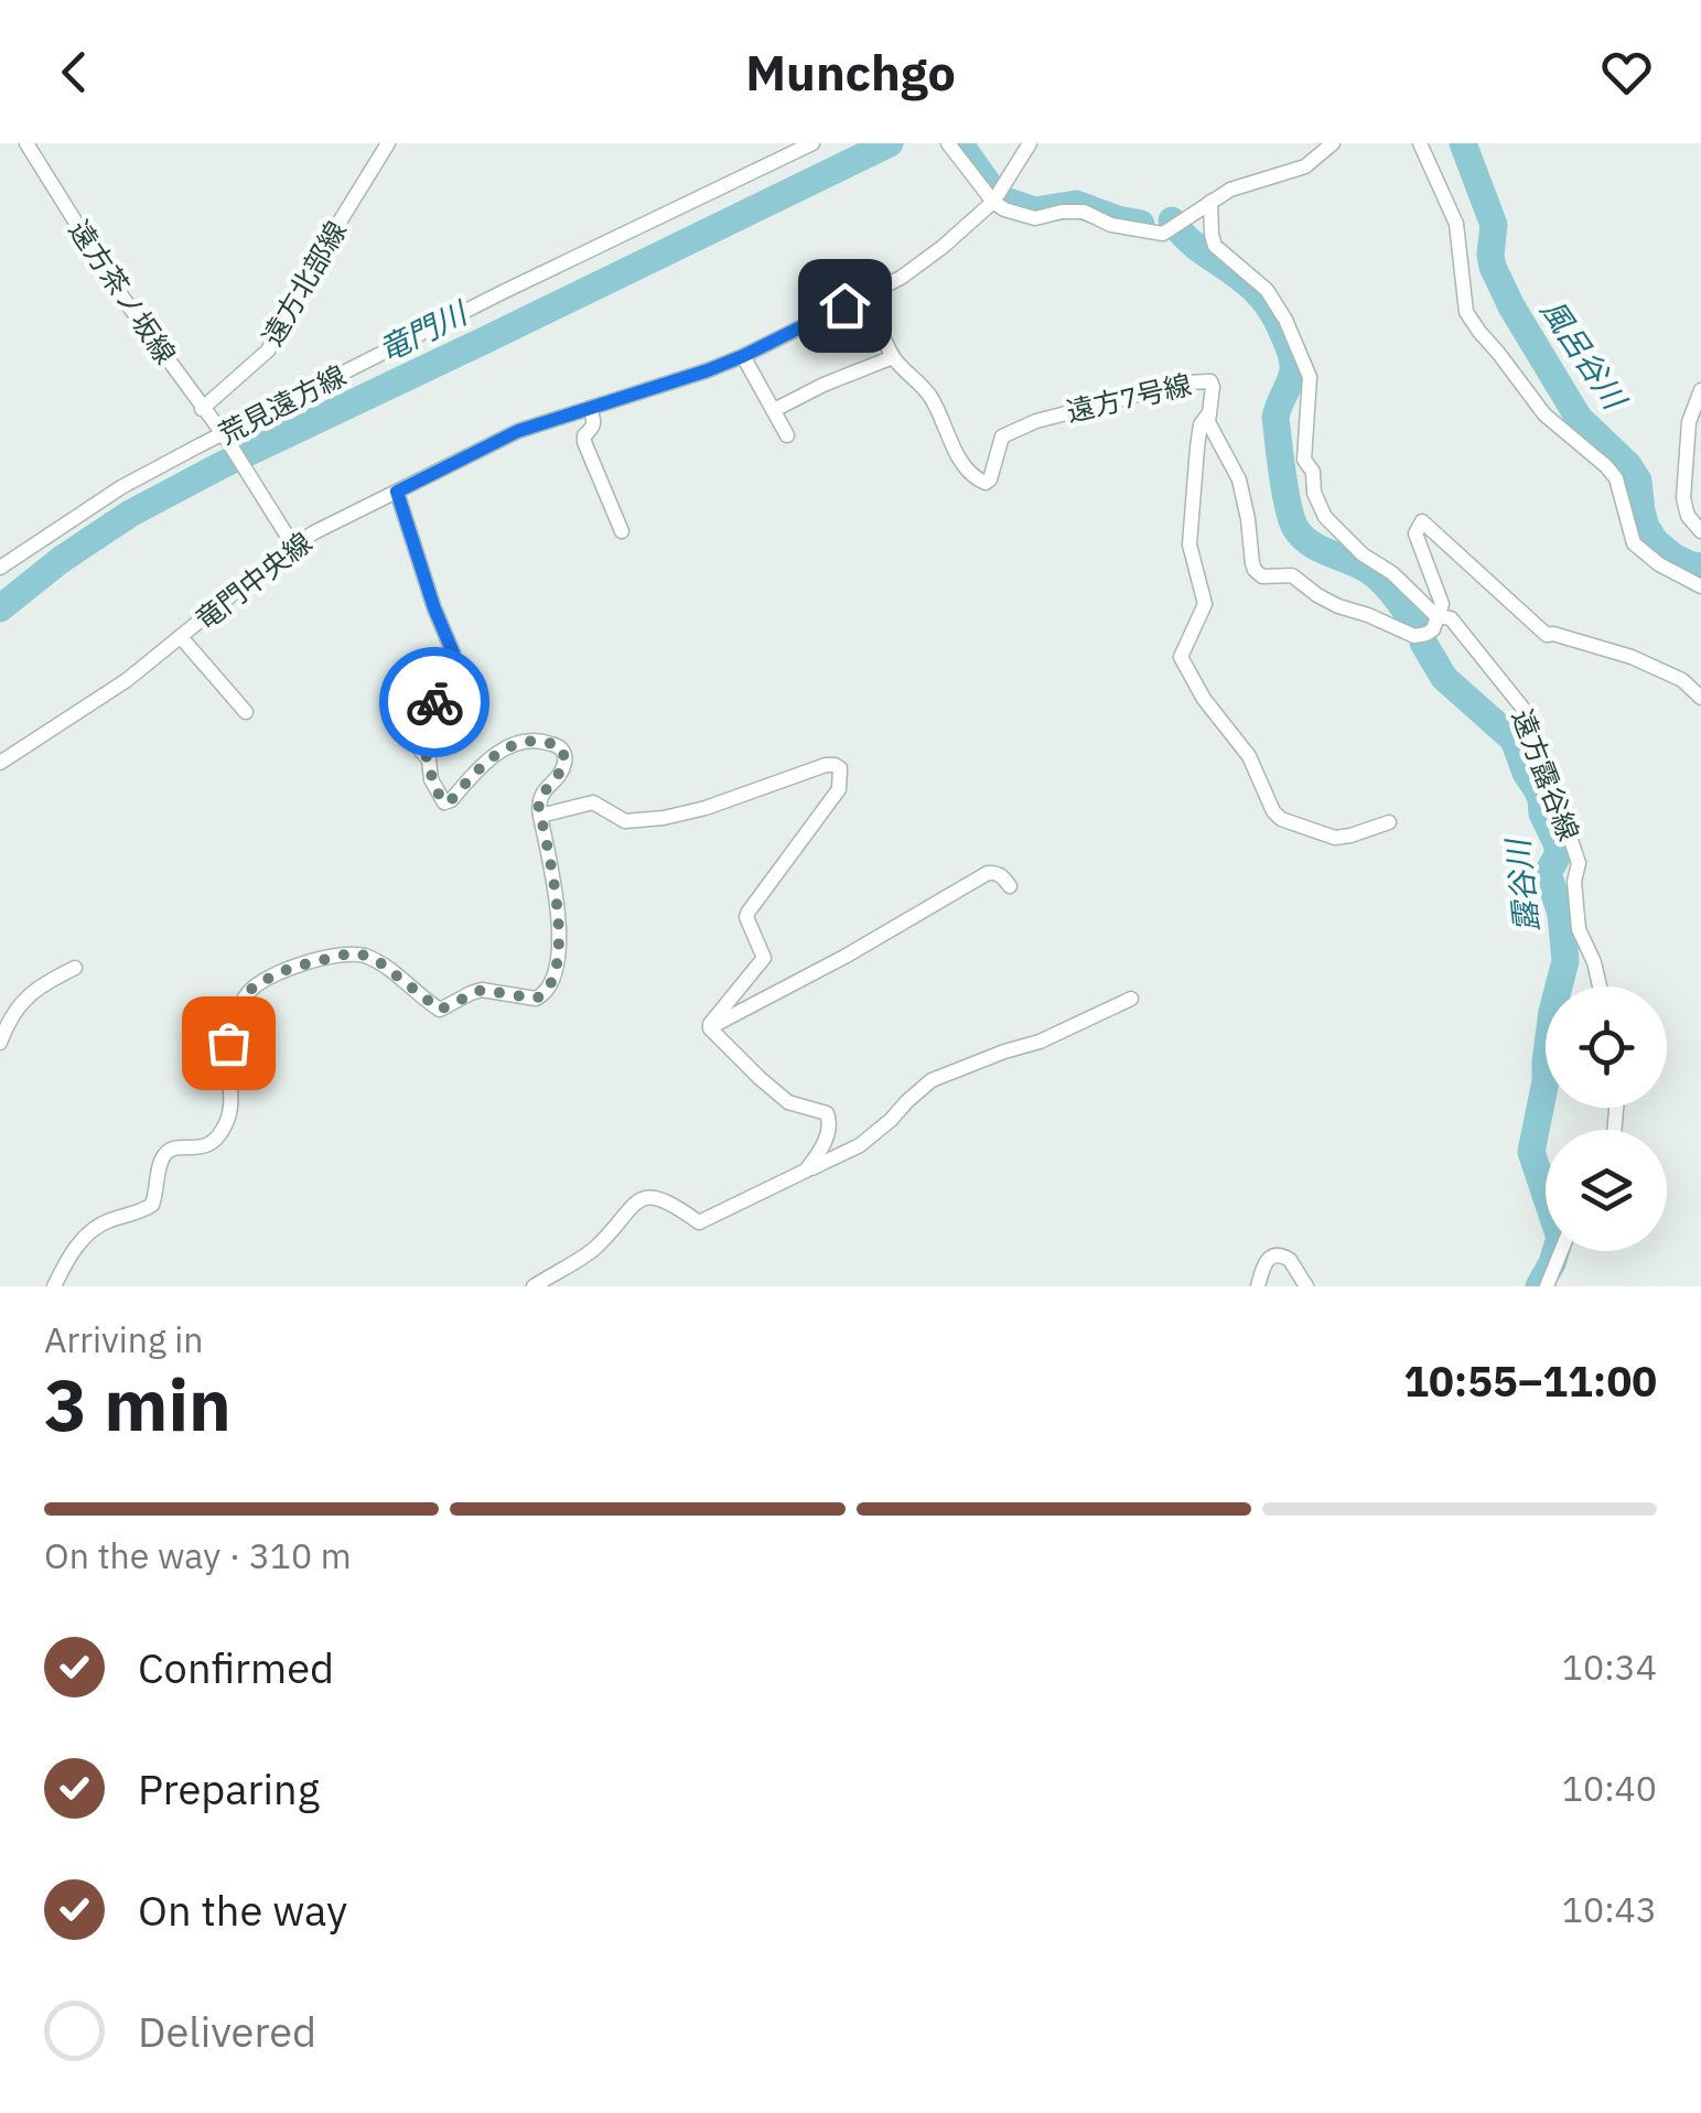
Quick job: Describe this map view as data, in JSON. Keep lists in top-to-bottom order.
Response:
{
  "streets": {
    "street": [
      "遠方北部線",
      "遠方茶ノ坂線",
      "遠方7号線",
      "荒見遠方線",
      "竜門中央線",
      "遠方露谷線"
    ]
  },
  "crossings": [
    ["遠方北部線", "遠方茶ノ坂線"],
    ["遠方茶ノ坂線", "荒見遠方線"],
    ["遠方茶ノ坂線", "竜門中央線"],
    ["遠方7号線", "竜門中央線"]
  ],
  "water": ["竜門川", "風呂谷川", "露谷川"],
  "page": {
    "header": "Munchgo",
    "heading": ["3 min", "Arriving in", "10:55–11:00"],
    "bar": "On the way · 310 m",
    "list": [
      ["Confirmed", "10:34"],
      ["Preparing", "10:40"],
      ["On the way", "10:43"],
      "Delivered"
    ]
  }
}
